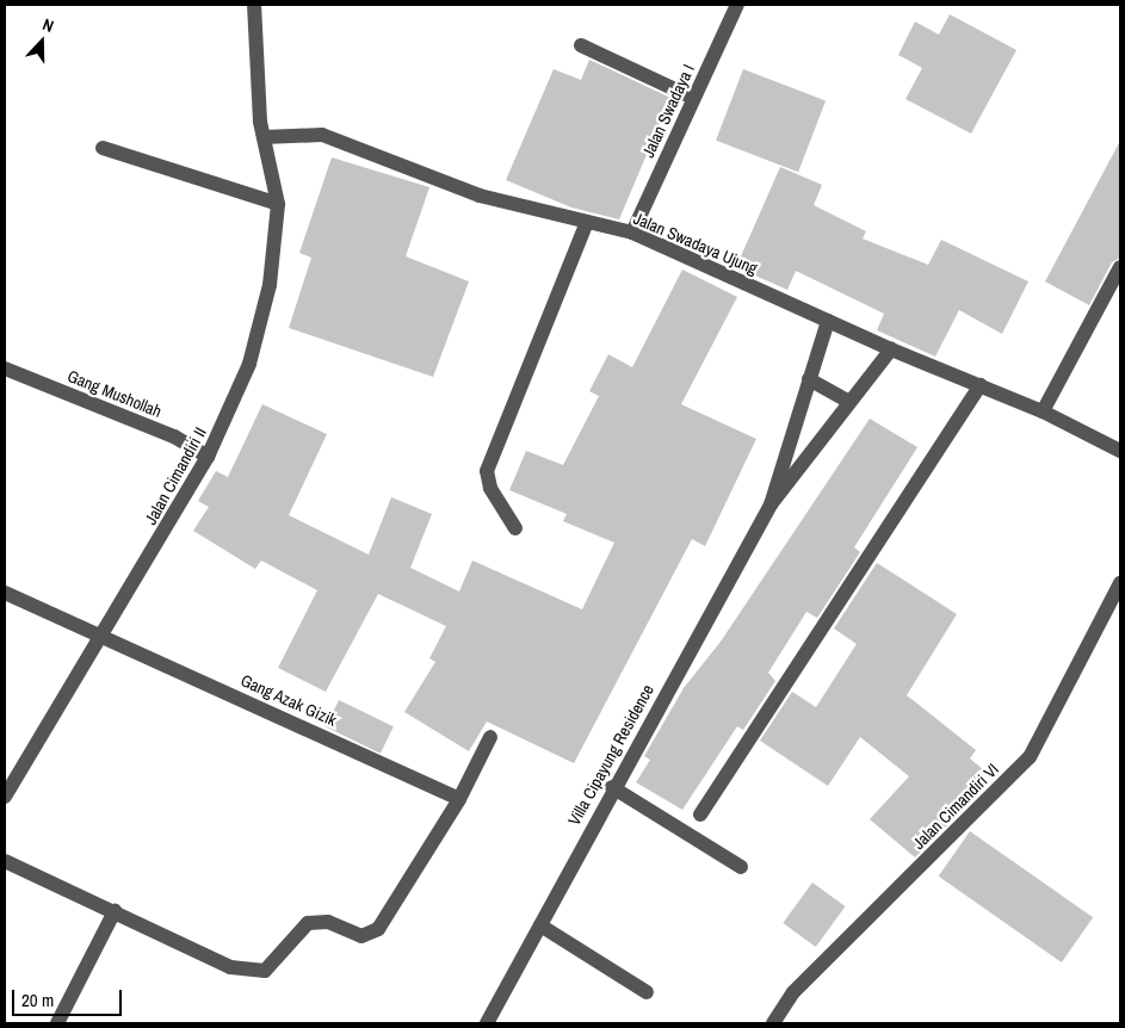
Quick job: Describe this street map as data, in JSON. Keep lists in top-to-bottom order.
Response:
{
  "streets": {
    "street": [
      "Jalan Swadaya I",
      "Jalan Swadaya Ujung",
      "Gang Mushollah",
      "Jalan Cimandiri II",
      "Gang Azak Gizik",
      "Villa Cipayung Residence",
      "Jalan Cimandiri VI"
    ]
  },
  "crossings": [
    ["Jalan Swadaya I", "Jalan Swadaya Ujung"],
    ["Jalan Swadaya Ujung", "Jalan Cimandiri II"],
    ["Jalan Swadaya Ujung", "Villa Cipayung Residence"],
    ["Gang Mushollah", "Jalan Cimandiri II"],
    ["Jalan Cimandiri II", "Gang Azak Gizik"]
  ],
  "scale_bar": "20 m",
  "north": "top"
}
